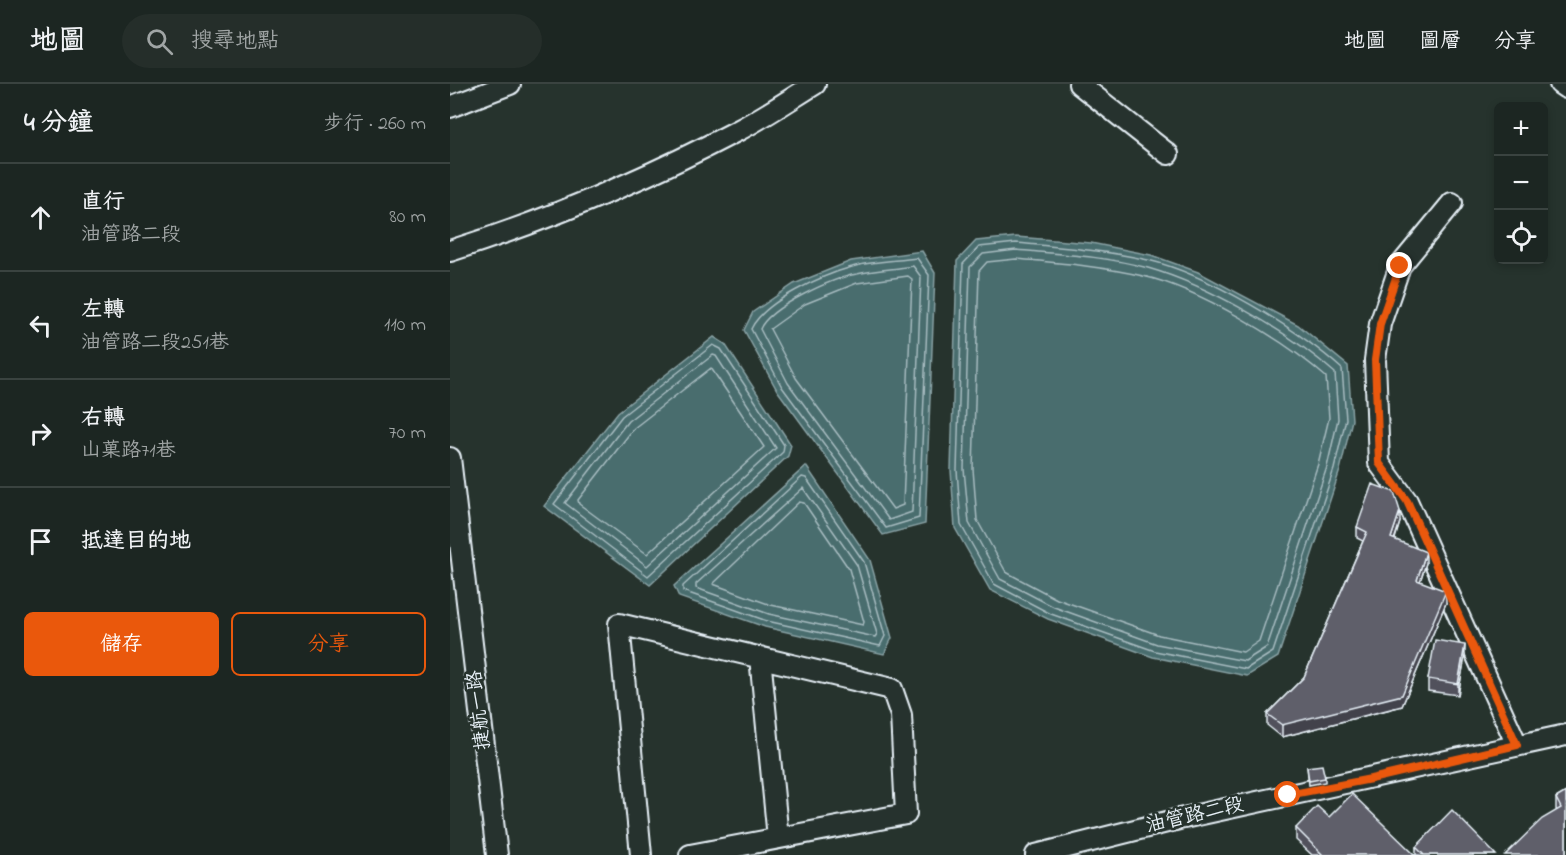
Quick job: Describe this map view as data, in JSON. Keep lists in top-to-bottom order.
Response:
{
  "streets": {
    "street": ["捷航一路", "油管路二段"]
  },
  "page": {
    "header": "地圖",
    "search": "搜尋地點",
    "nav": ["地圖", "圖層", "分享"],
    "heading": ["4 分鐘", "步行 · 260 m"],
    "map_buttons": ["+", "−"],
    "list": [
      ["直行", "油管路二段", "80 m"],
      ["左轉", "油管路二段251巷", "110 m"],
      ["右轉", "山菓路71巷", "70 m"],
      "抵達目的地"
    ],
    "buttons": ["儲存", "分享"]
  }
}
